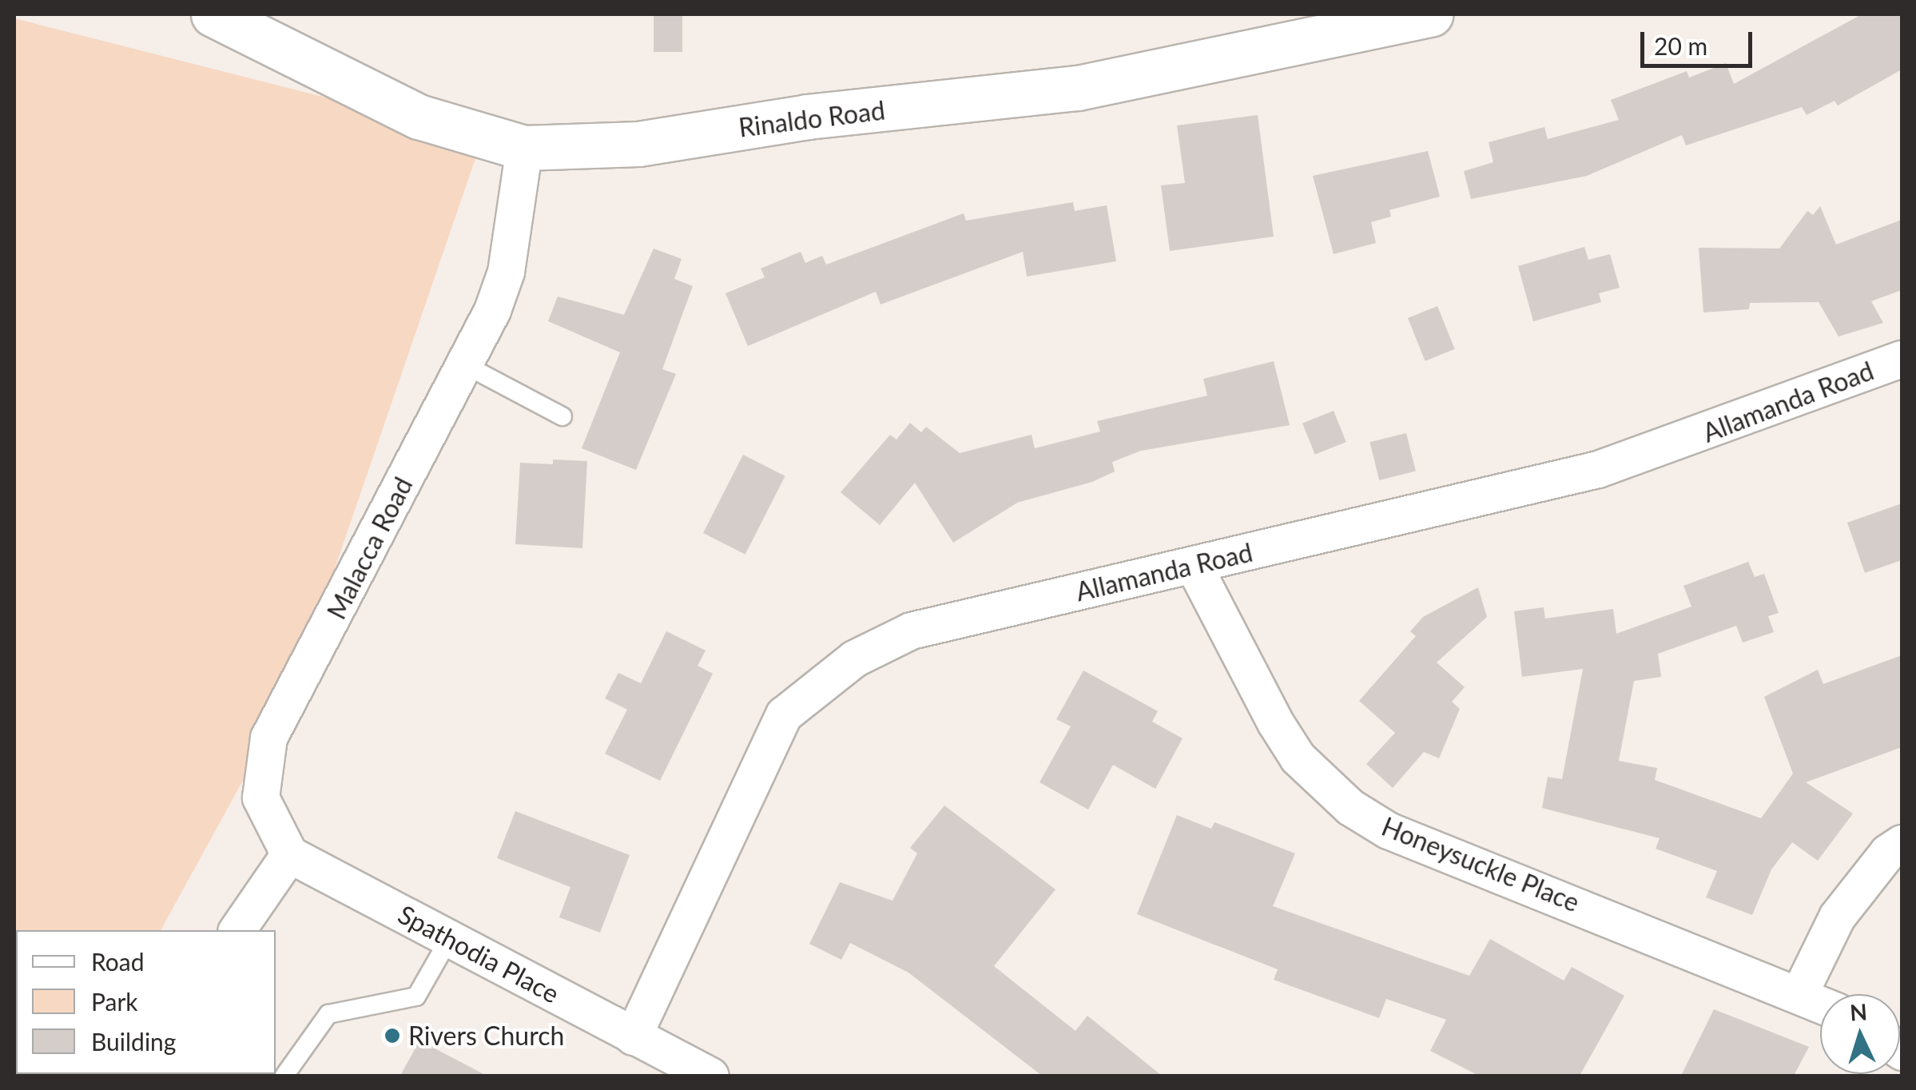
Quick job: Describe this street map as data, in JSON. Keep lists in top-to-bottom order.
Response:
{
  "streets": {
    "street": [
      "Rinaldo Road",
      "Allamanda Road",
      "Malacca Road",
      "Honeysuckle Place",
      "Spathodia Place"
    ]
  },
  "crossings": [
    ["Rinaldo Road", "Malacca Road"],
    ["Allamanda Road", "Honeysuckle Place"],
    ["Allamanda Road", "Spathodia Place"],
    ["Malacca Road", "Spathodia Place"]
  ],
  "places": ["Rivers Church"],
  "legend": ["Road", "Park", "Building"],
  "scale_bar": "20 m",
  "north": "top"
}
